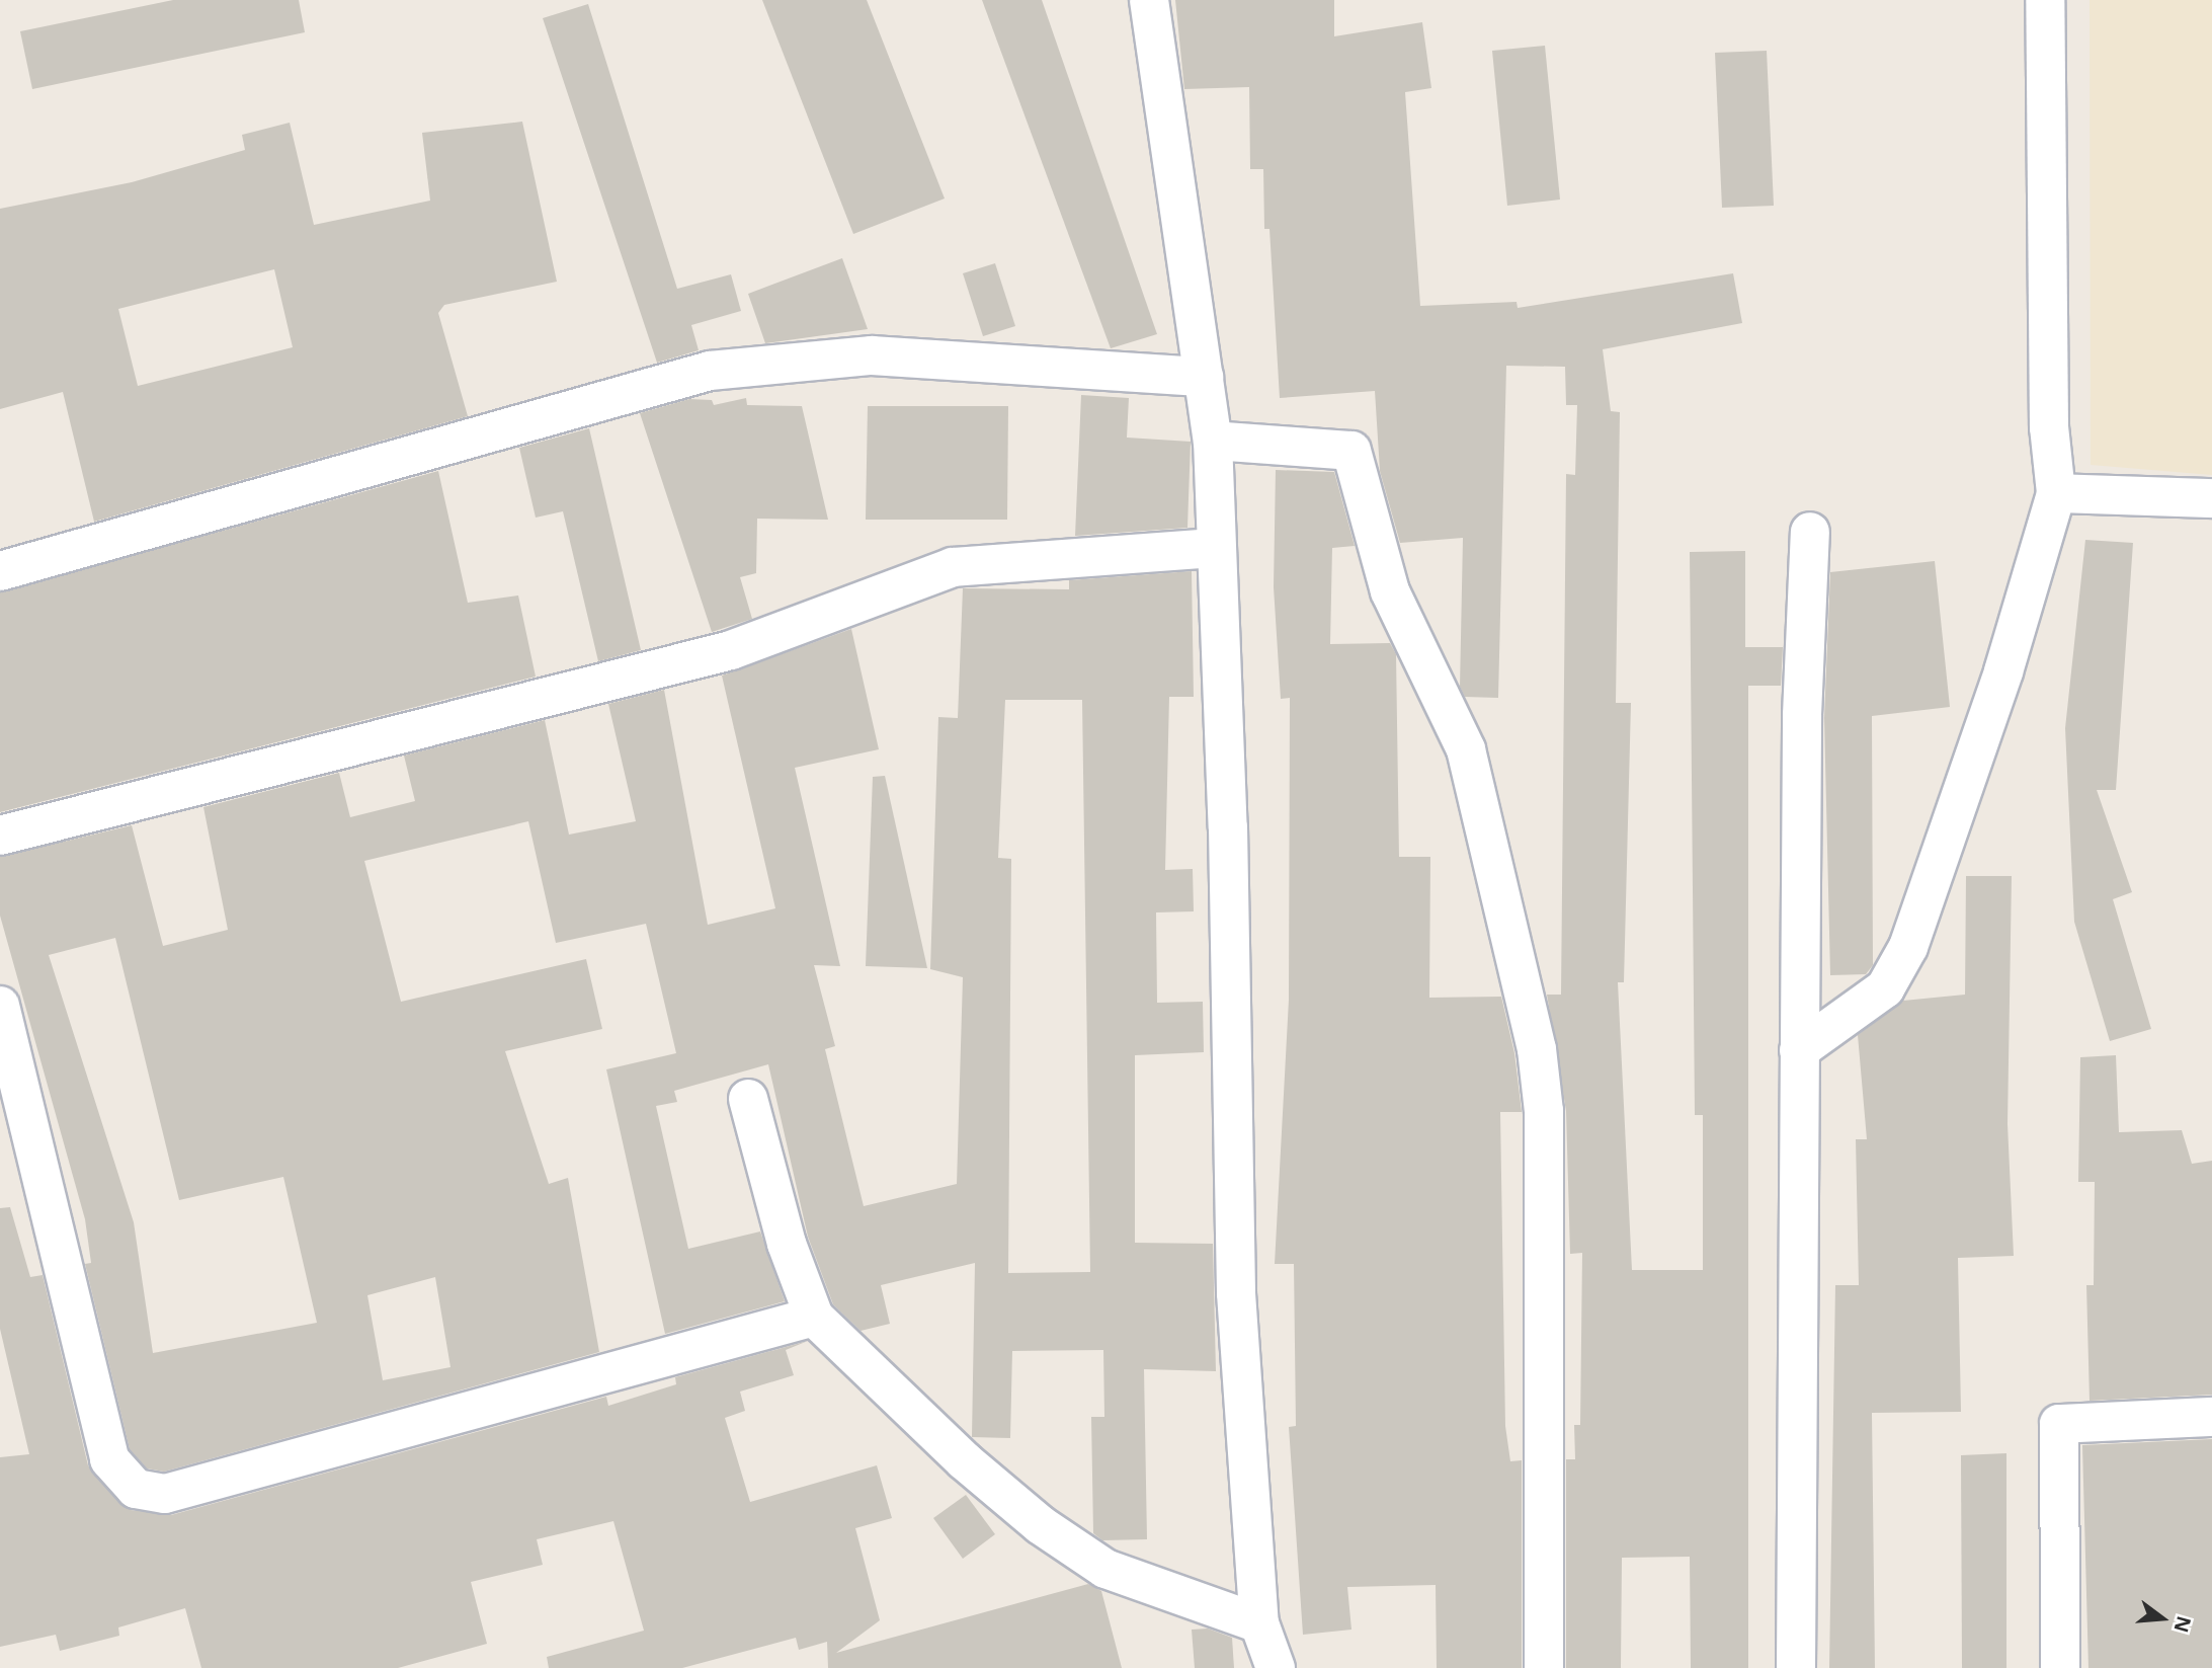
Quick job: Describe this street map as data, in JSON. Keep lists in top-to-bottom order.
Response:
{
  "north": "right"
}
